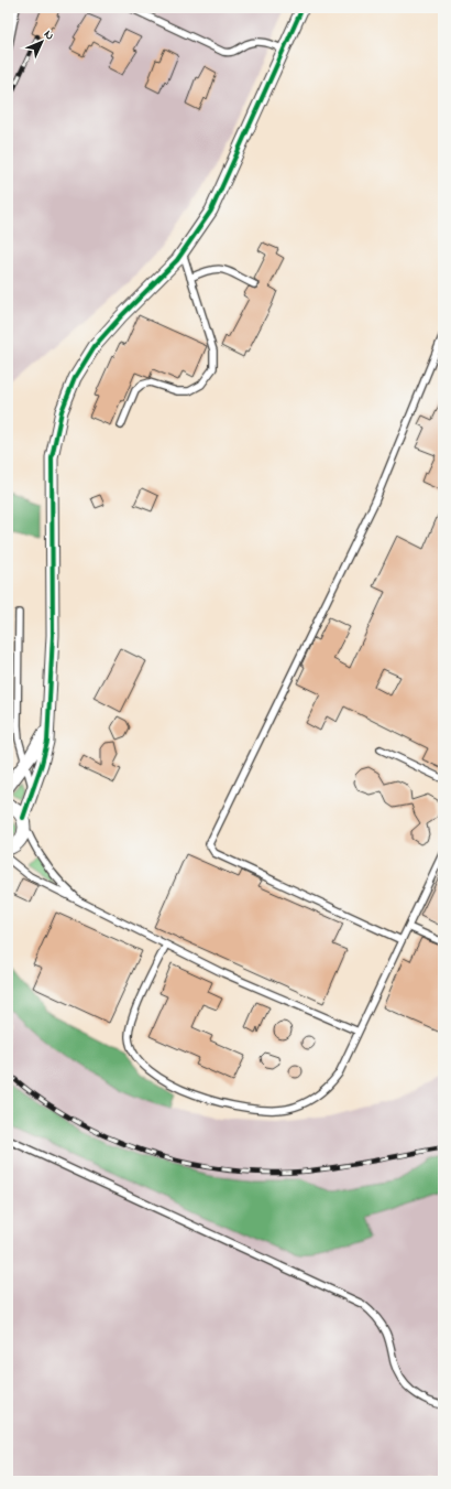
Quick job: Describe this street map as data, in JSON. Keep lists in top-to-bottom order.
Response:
{
  "north": "top right"
}
